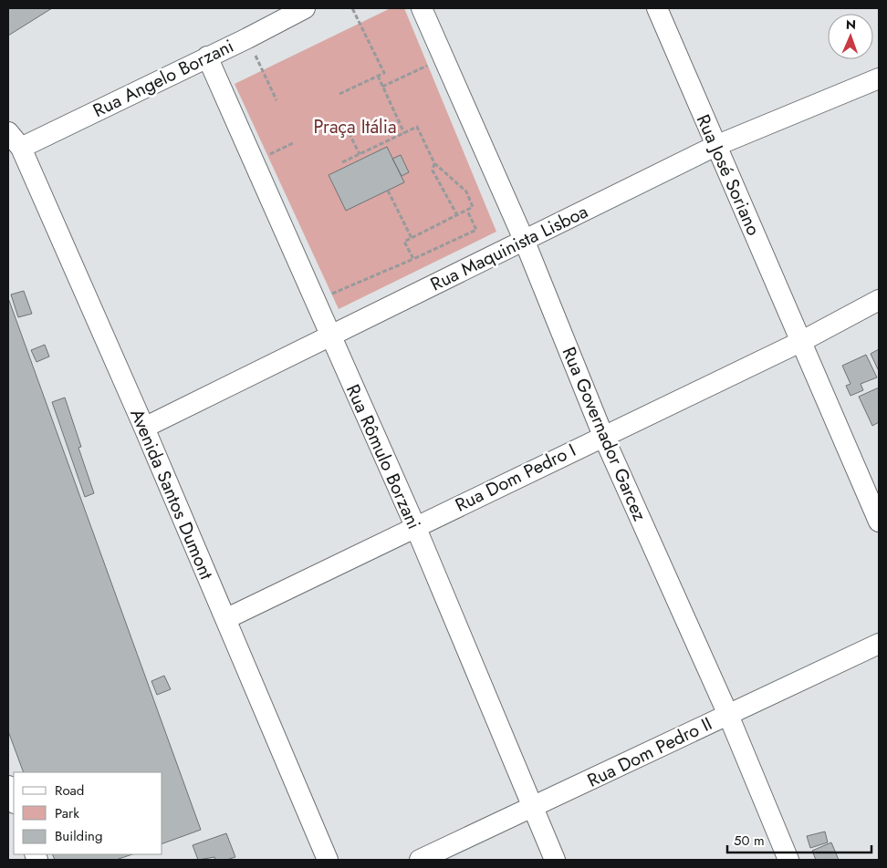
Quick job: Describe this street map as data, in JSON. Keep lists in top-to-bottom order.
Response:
{
  "streets": {
    "street": [
      "Rua Angelo Borzani",
      "Rua José Soriano",
      "Rua Maquinista Lisboa",
      "Rua Governador Garcez",
      "Rua Rômulo Borzani",
      "Rua Dom Pedro I",
      "Avenida Santos Dumont",
      "Rua Dom Pedro II"
    ]
  },
  "crossings": [
    ["Rua Angelo Borzani", "Rua Rômulo Borzani"],
    ["Rua Angelo Borzani", "Avenida Santos Dumont"],
    ["Rua José Soriano", "Rua Maquinista Lisboa"],
    ["Rua José Soriano", "Rua Dom Pedro I"],
    ["Rua Maquinista Lisboa", "Rua Governador Garcez"],
    ["Rua Maquinista Lisboa", "Rua Rômulo Borzani"],
    ["Rua Maquinista Lisboa", "Avenida Santos Dumont"],
    ["Rua Governador Garcez", "Rua Dom Pedro I"],
    ["Rua Governador Garcez", "Rua Dom Pedro II"],
    ["Rua Rômulo Borzani", "Rua Dom Pedro I"],
    ["Rua Rômulo Borzani", "Rua Dom Pedro II"],
    ["Rua Dom Pedro I", "Avenida Santos Dumont"]
  ],
  "parks": ["Praça Itália"],
  "legend": ["Road", "Park", "Building"],
  "scale_bar": "50 m",
  "north": "top"
}
